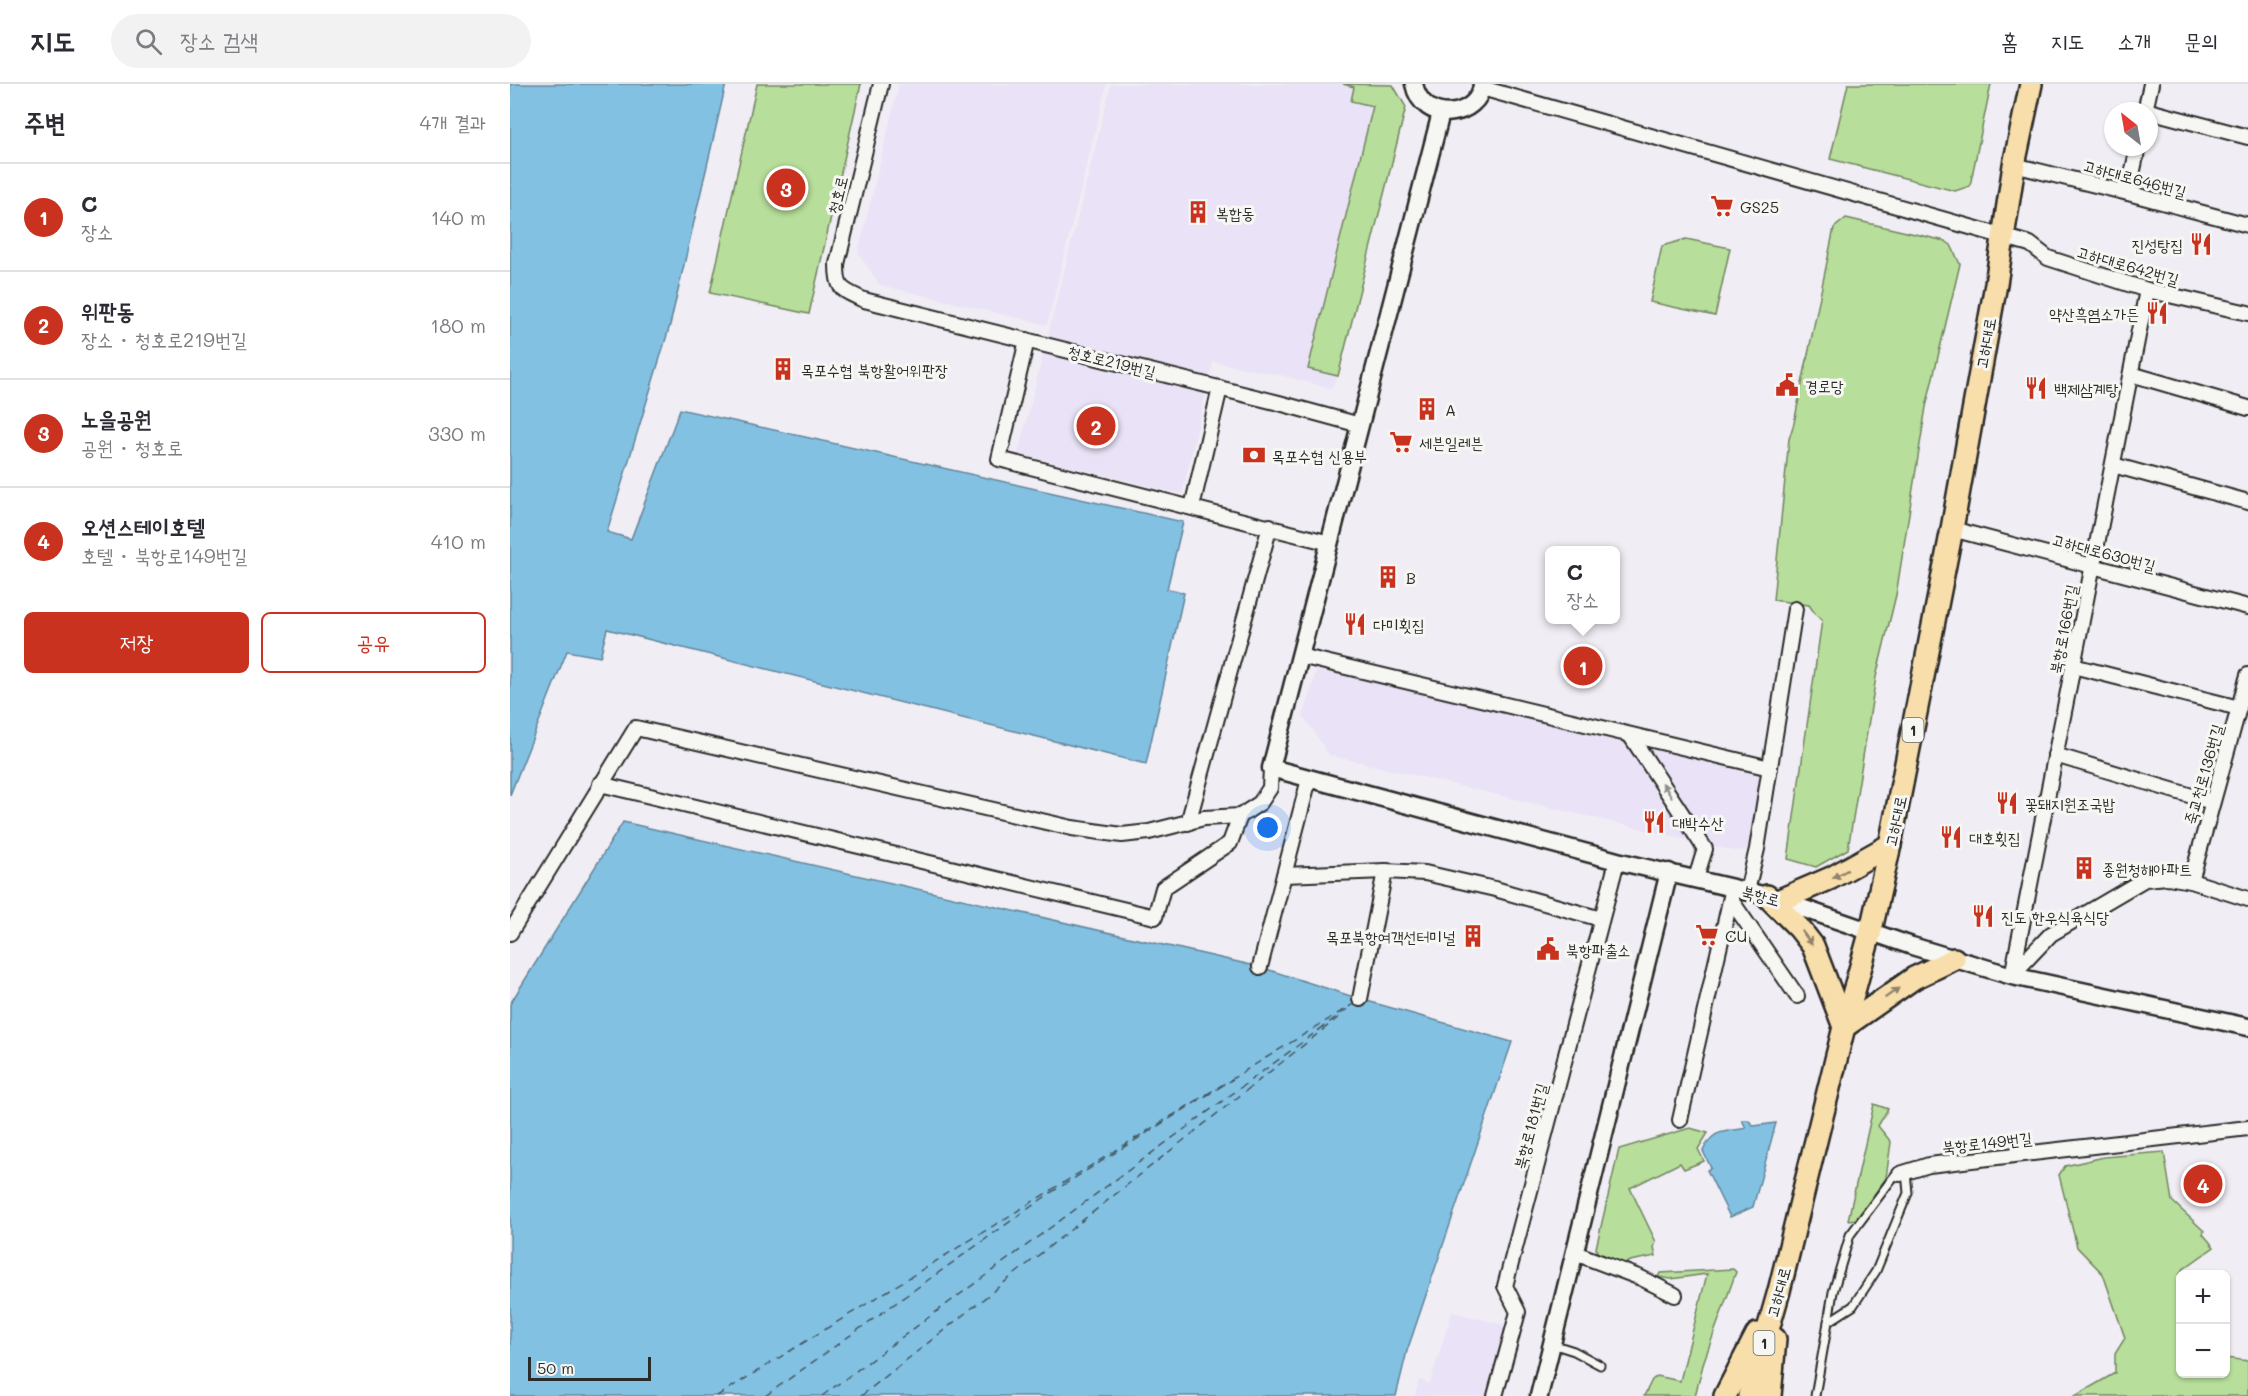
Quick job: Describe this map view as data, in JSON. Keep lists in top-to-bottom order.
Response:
{
  "streets": {
    "main road": ["고하대로", "1"],
    "street": [
      "고하대로646번길",
      "청호로",
      "고하대로642번길",
      "청호로219번길",
      "고하대로630번길",
      "북항로166번길",
      "죽교천로136번길",
      "북항로",
      "북항로181번길",
      "북항로149번길"
    ]
  },
  "crossings": [
    ["고하대로646번길", "고하대로"],
    ["청호로", "청호로219번길"],
    ["고하대로642번길", "고하대로"],
    ["고하대로642번길", "북항로166번길"],
    ["고하대로", "고하대로630번길"],
    ["고하대로", "북항로"],
    ["고하대로630번길", "북항로166번길"],
    ["북항로166번길", "북항로"],
    ["북항로", "북항로181번길"]
  ],
  "places": {
    "supermarket": ["GS25", "세븐일레븐", "CU"],
    "building": [
      "복합동",
      "목포수협 북항활어위판장",
      "A",
      "B",
      "종원청해아파트",
      "목포북항여객선터미널"
    ],
    "restaurant": [
      "진성탕집",
      "약산흑염소가든",
      "백제삼계탕",
      "다미횟집",
      "꽃돼지원조국밥",
      "대박수산",
      "대호횟집",
      "진도 한우식육식당"
    ],
    "public building": ["경로당", "북항파출소"],
    "bank": ["목포수협 신용부"]
  },
  "scale_bar": "50 m",
  "north": "top left",
  "page": {
    "header": "지도",
    "search": "장소 검색",
    "nav": [
      "홈",
      "지도",
      "소개",
      "문의"
    ],
    "heading": ["주변", "4개 결과"],
    "list": [
      {
        "mark": "1",
        "name": "C",
        "note": "장소",
        "value": "140 m"
      },
      {
        "mark": "2",
        "name": "위판동",
        "note": "장소 · 청호로219번길",
        "value": "180 m"
      },
      {
        "mark": "3",
        "name": "노을공원",
        "note": "공원 · 청호로",
        "value": "330 m"
      },
      {
        "mark": "4",
        "name": "오션스테이호텔",
        "note": "호텔 · 북항로149번길",
        "value": "410 m"
      }
    ],
    "pins": [
      "3",
      "2",
      "1",
      "4"
    ],
    "popup": ["C", "장소"],
    "buttons": ["저장", "공유"],
    "map_buttons": ["+", "−"],
    "scale": "50 m"
  }
}
